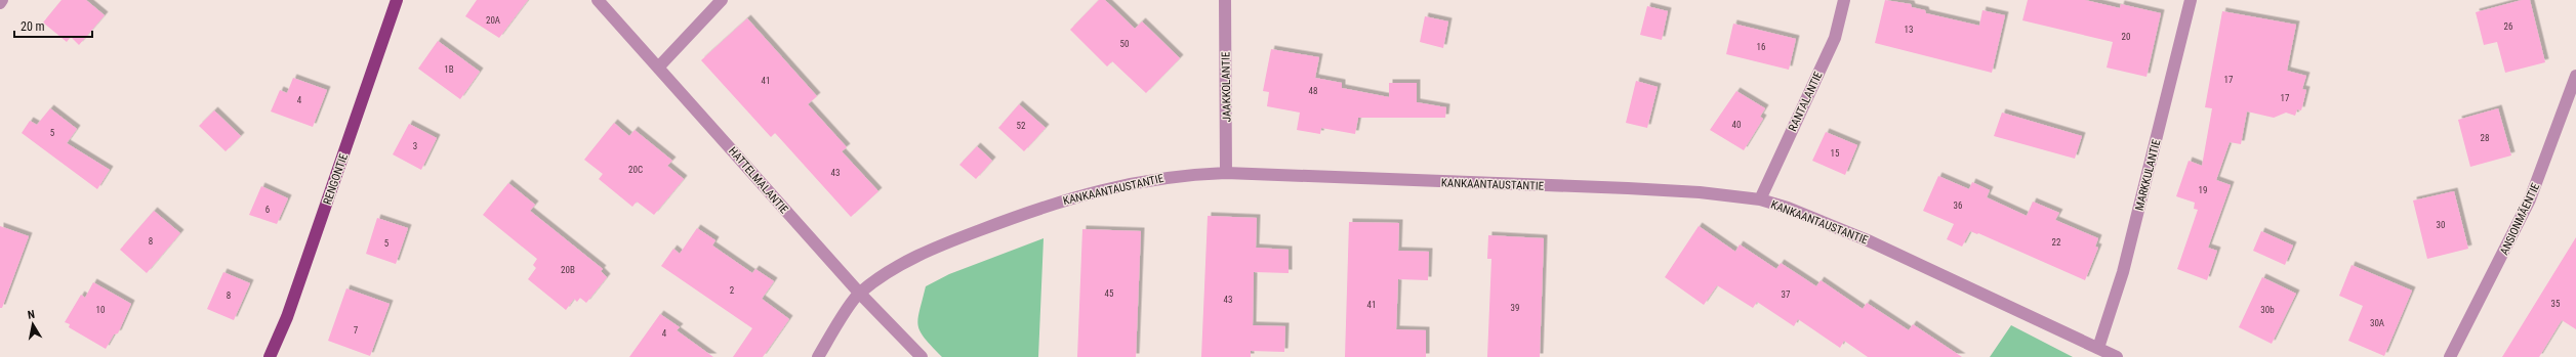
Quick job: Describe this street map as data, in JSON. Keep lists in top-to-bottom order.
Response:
{
  "streets": {
    "main road": ["RENGONTIE"],
    "street": [
      "JAAKKOLANTIE",
      "RANTALANTIE",
      "MARKKULANTIE",
      "HATTELMALANTIE",
      "KANKAANTAUSTANTIE",
      "ANSIONMÄENTIE"
    ]
  },
  "crossings": [
    ["JAAKKOLANTIE", "KANKAANTAUSTANTIE"],
    ["RANTALANTIE", "KANKAANTAUSTANTIE"],
    ["MARKKULANTIE", "KANKAANTAUSTANTIE"],
    ["HATTELMALANTIE", "KANKAANTAUSTANTIE"]
  ],
  "house_numbers": [
    "20A",
    "26",
    "13",
    "20",
    "50",
    "16",
    "1B",
    "17",
    "41",
    "48",
    "17",
    "4",
    "40",
    "52",
    "5",
    "28",
    "3",
    "15",
    "20C",
    "43",
    "19",
    "36",
    "6",
    "30",
    "8",
    "22",
    "5",
    "20B",
    "2",
    "45",
    "37",
    "8",
    "43",
    "35",
    "41",
    "39",
    "10",
    "30b",
    "30A",
    "7",
    "4"
  ],
  "scale_bar": "20 m",
  "north": "top"
}
